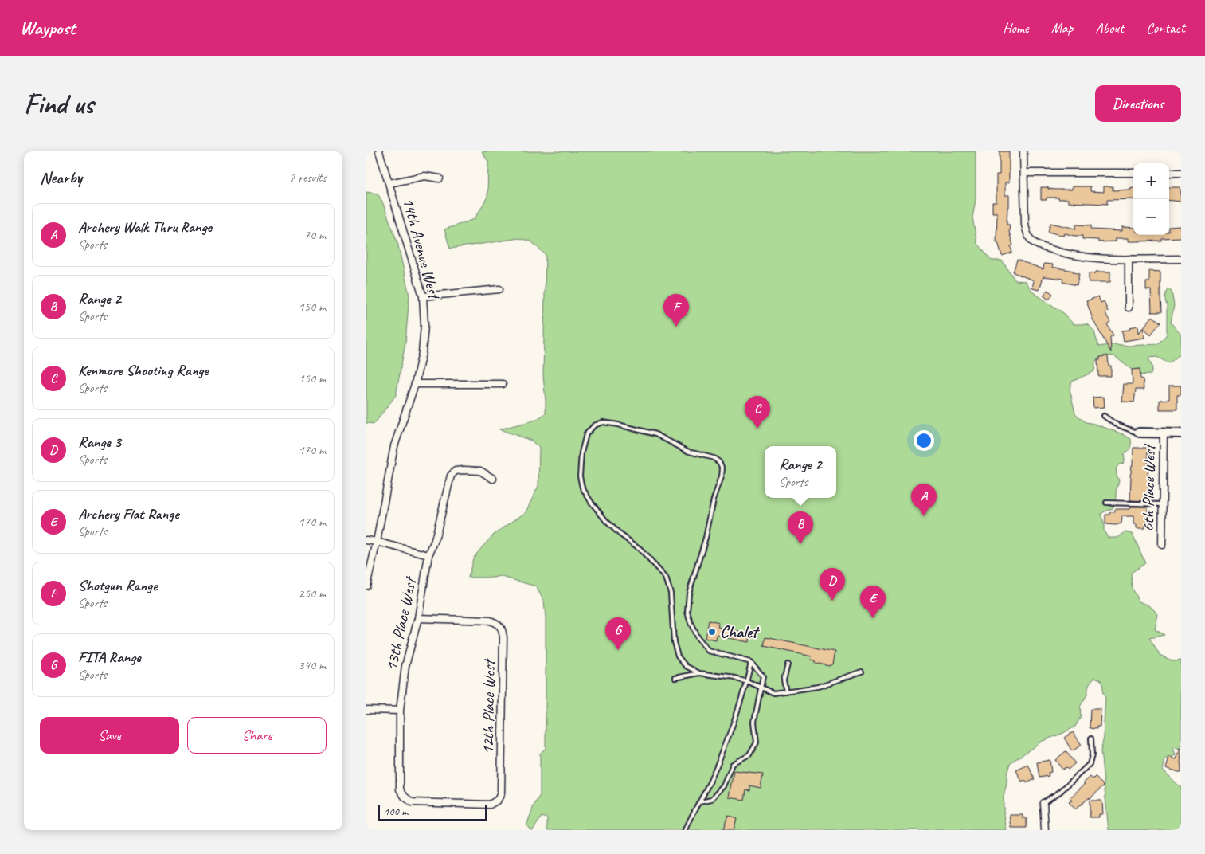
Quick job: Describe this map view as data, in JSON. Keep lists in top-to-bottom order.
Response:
{
  "streets": {
    "street": [
      "14th Avenue West",
      "6th Place West",
      "13th Place West",
      "12th Place West"
    ]
  },
  "crossings": [
    ["13th Place West", "12th Place West"]
  ],
  "places": ["Chalet"],
  "scale_bar": "100 m",
  "page": {
    "header": "Waypost",
    "nav": [
      "Home",
      "Map",
      "About",
      "Contact"
    ],
    "buttons": [
      "Directions",
      ["Save", "Share"]
    ],
    "title": "Find us",
    "heading": ["Nearby", "7 results"],
    "map_buttons": ["+", "−"],
    "list": [
      {
        "mark": "A",
        "name": "Archery Walk Thru Range",
        "note": "Sports",
        "value": "70 m"
      },
      {
        "mark": "B",
        "name": "Range 2",
        "note": "Sports",
        "value": "150 m"
      },
      {
        "mark": "C",
        "name": "Kenmore Shooting Range",
        "note": "Sports",
        "value": "150 m"
      },
      {
        "mark": "D",
        "name": "Range 3",
        "note": "Sports",
        "value": "170 m"
      },
      {
        "mark": "E",
        "name": "Archery Flat Range",
        "note": "Sports",
        "value": "170 m"
      },
      {
        "mark": "F",
        "name": "Shotgun Range",
        "note": "Sports",
        "value": "250 m"
      },
      {
        "mark": "G",
        "name": "FITA Range",
        "note": "Sports",
        "value": "340 m"
      }
    ],
    "pins": [
      "F",
      "C",
      "A",
      "B",
      "D",
      "E",
      "G"
    ],
    "popup": ["Range 2", "Sports"],
    "scale": "100 m"
  }
}
